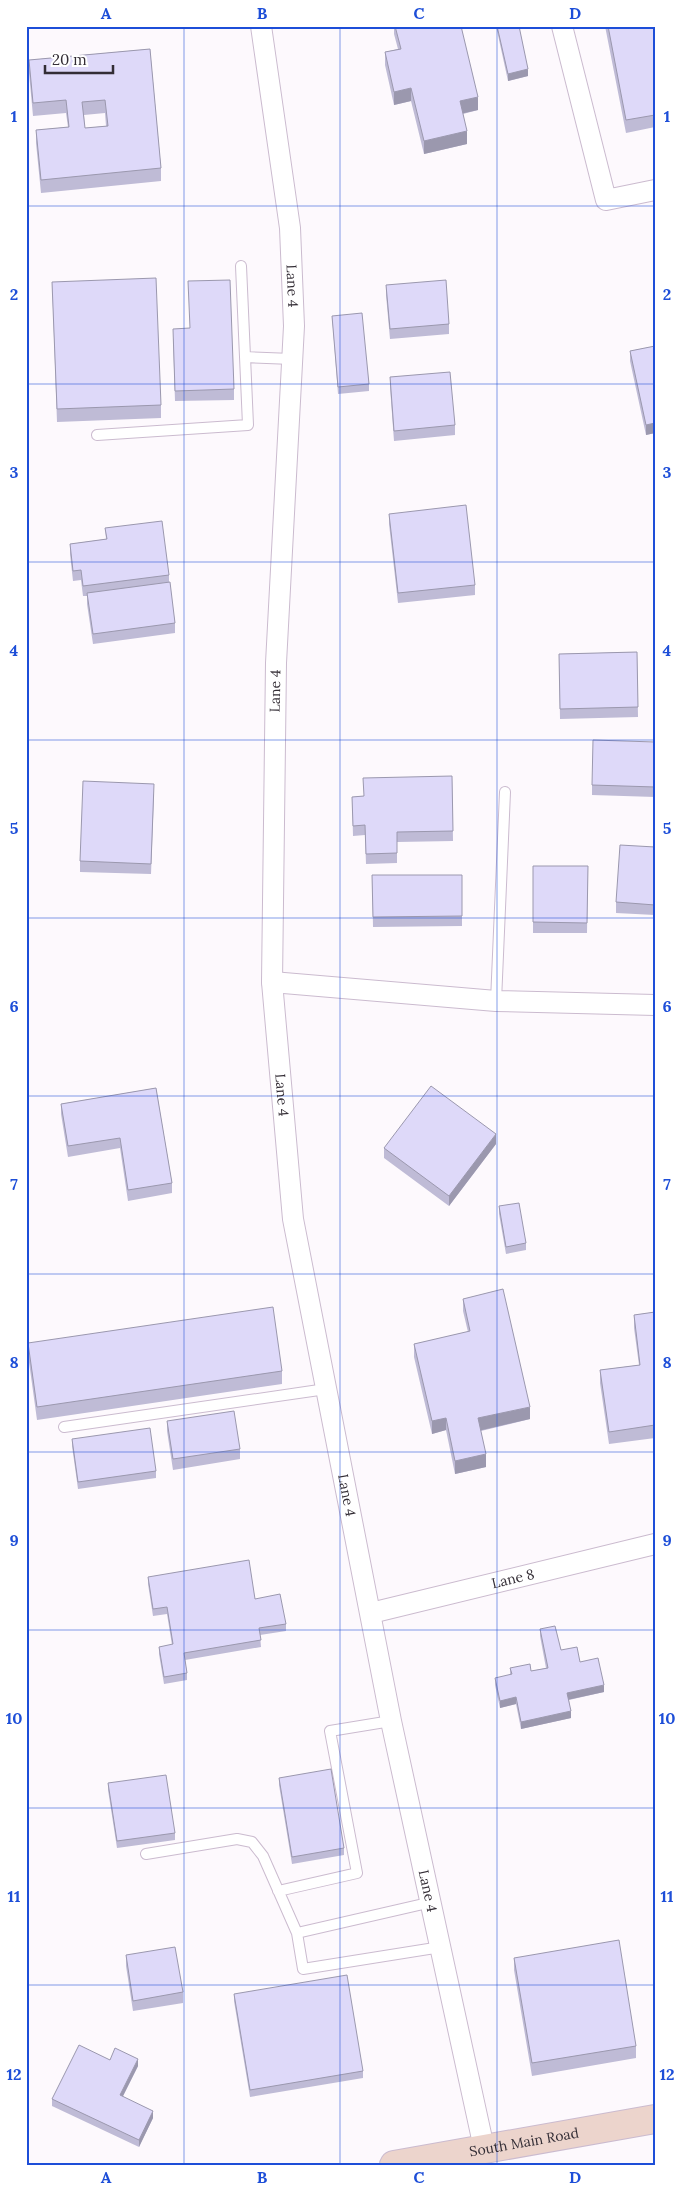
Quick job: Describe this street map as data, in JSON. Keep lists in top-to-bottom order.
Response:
{
  "streets": {
    "main road": ["South Main Road"],
    "street": ["Lane 4", "Lane 8"]
  },
  "crossings": [
    ["Lane 4", "Lane 8"],
    ["Lane 4", "South Main Road"]
  ],
  "scale_bar": "20 m",
  "grid": {
    "columns": [
      "A",
      "B",
      "C",
      "D"
    ],
    "rows": [
      "1",
      "2",
      "3",
      "4",
      "5",
      "6",
      "7",
      "8",
      "9",
      "10",
      "11",
      "12"
    ]
  }
}
